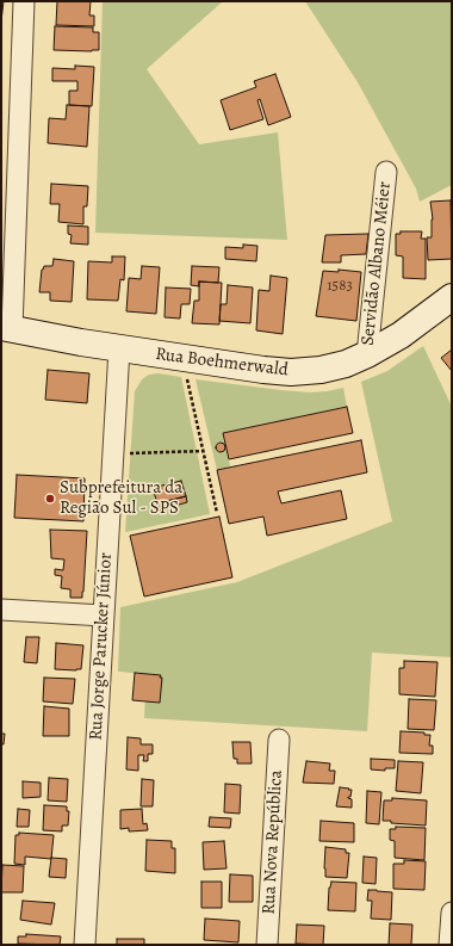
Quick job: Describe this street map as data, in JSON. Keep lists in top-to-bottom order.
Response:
{
  "streets": {
    "main road": ["Rua Boehmerwald"],
    "street": ["Servidão Albano Méier", "Rua Jorge Parucker Júnior", "Rua Nova República"]
  },
  "crossings": [
    ["Servidão Albano Méier", "Rua Boehmerwald"],
    ["Rua Boehmerwald", "Rua Jorge Parucker Júnior"]
  ],
  "places": ["Subprefeitura da Região Sul - SPS"],
  "house_numbers": ["1583"]
}
